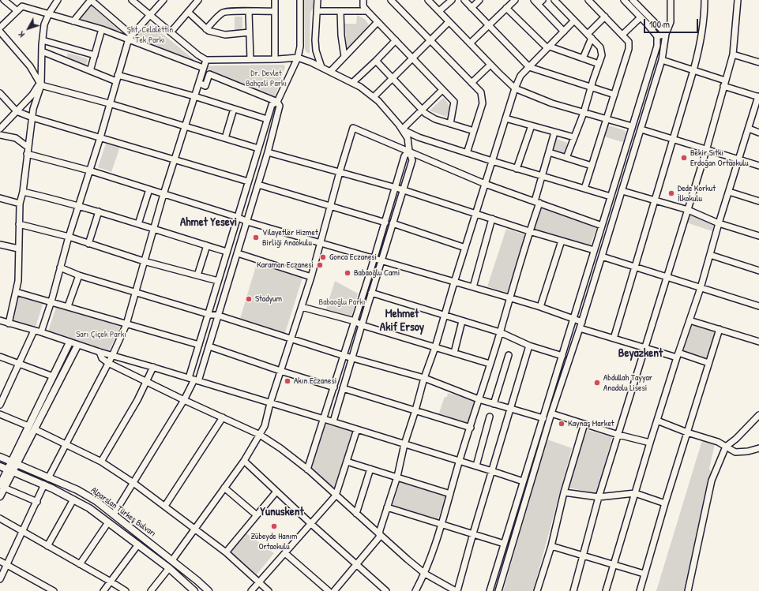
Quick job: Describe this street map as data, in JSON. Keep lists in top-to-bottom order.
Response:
{
  "streets": {
    "main road": ["Alparslan Türkeş Bulvarı"]
  },
  "districts": [
    "Ahmet Yesevi",
    "Mehmet Akif Ersoy",
    "Beyazkent",
    "Yunuskent"
  ],
  "parks": [
    "Şht. Celalettin Tek Parkı",
    "Dr. Devlet Bahçeli Parkı",
    "Babaoğlu Parkı",
    "Sarı Çiçek Parkı"
  ],
  "places": [
    "Bekir Sıtkı Erdoğan Ortaokulu",
    "Dede Korkut İlkokulu",
    "Vilayetler Hizmet Birliği Anaokulu",
    "Gonca Eczanesi",
    "Karaman Eczanesi",
    "Babaoğlu Cami",
    "Stadyum",
    "Akın Eczanesi",
    "Abdullah Tayyar Anadolu Lisesi",
    "Kaynaş Market",
    "Zübeyde Hanım Ortaokulu"
  ],
  "scale_bar": "100 m",
  "north": "bottom left"
}
